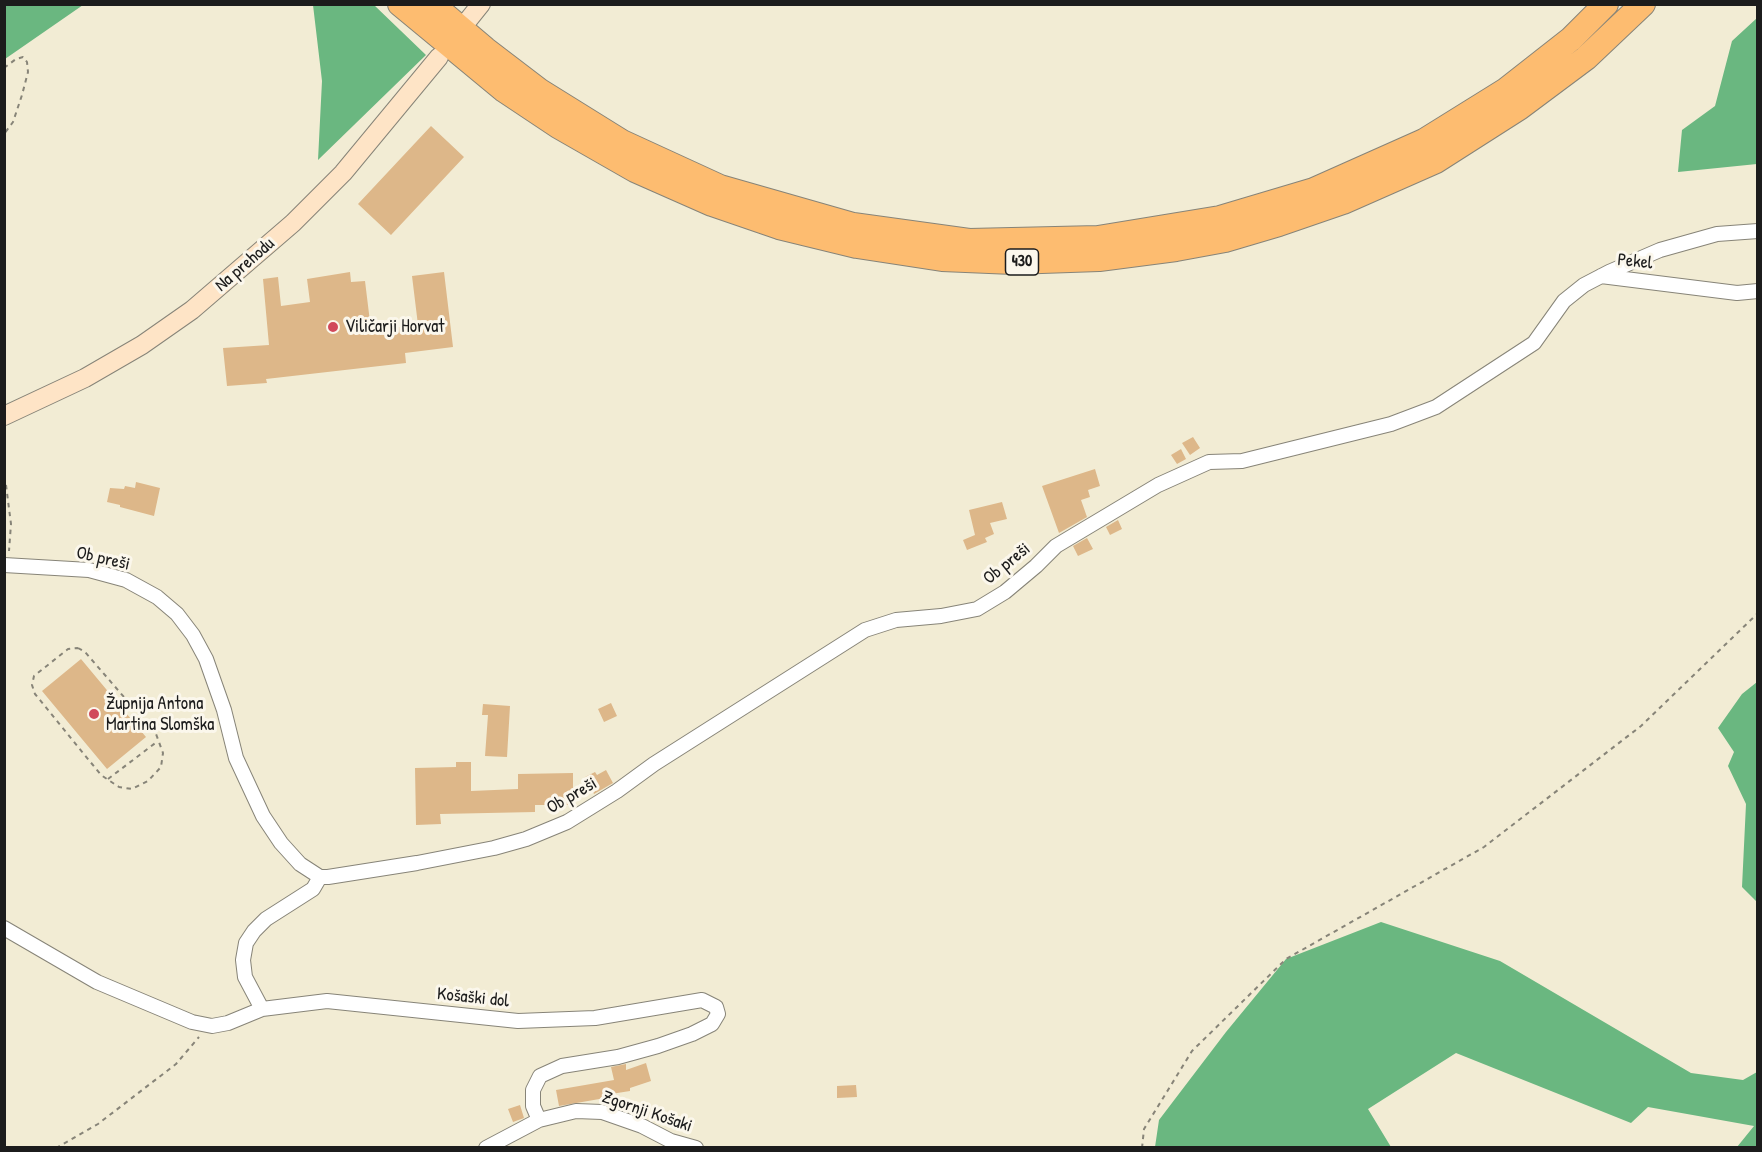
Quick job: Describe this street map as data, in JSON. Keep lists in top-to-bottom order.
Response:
{
  "streets": {
    "highway": ["430"],
    "street": [
      "Pekel",
      "Na prehodu",
      "Ob preši",
      "Košaški dol",
      "Zgornji Košaki"
    ]
  },
  "crossings": [
    ["Pekel", "Ob preši"],
    ["Košaški dol", "Zgornji Košaki"]
  ],
  "places": ["Viličarji Horvat", "Župnija Antona Martina Slomška"]
}
